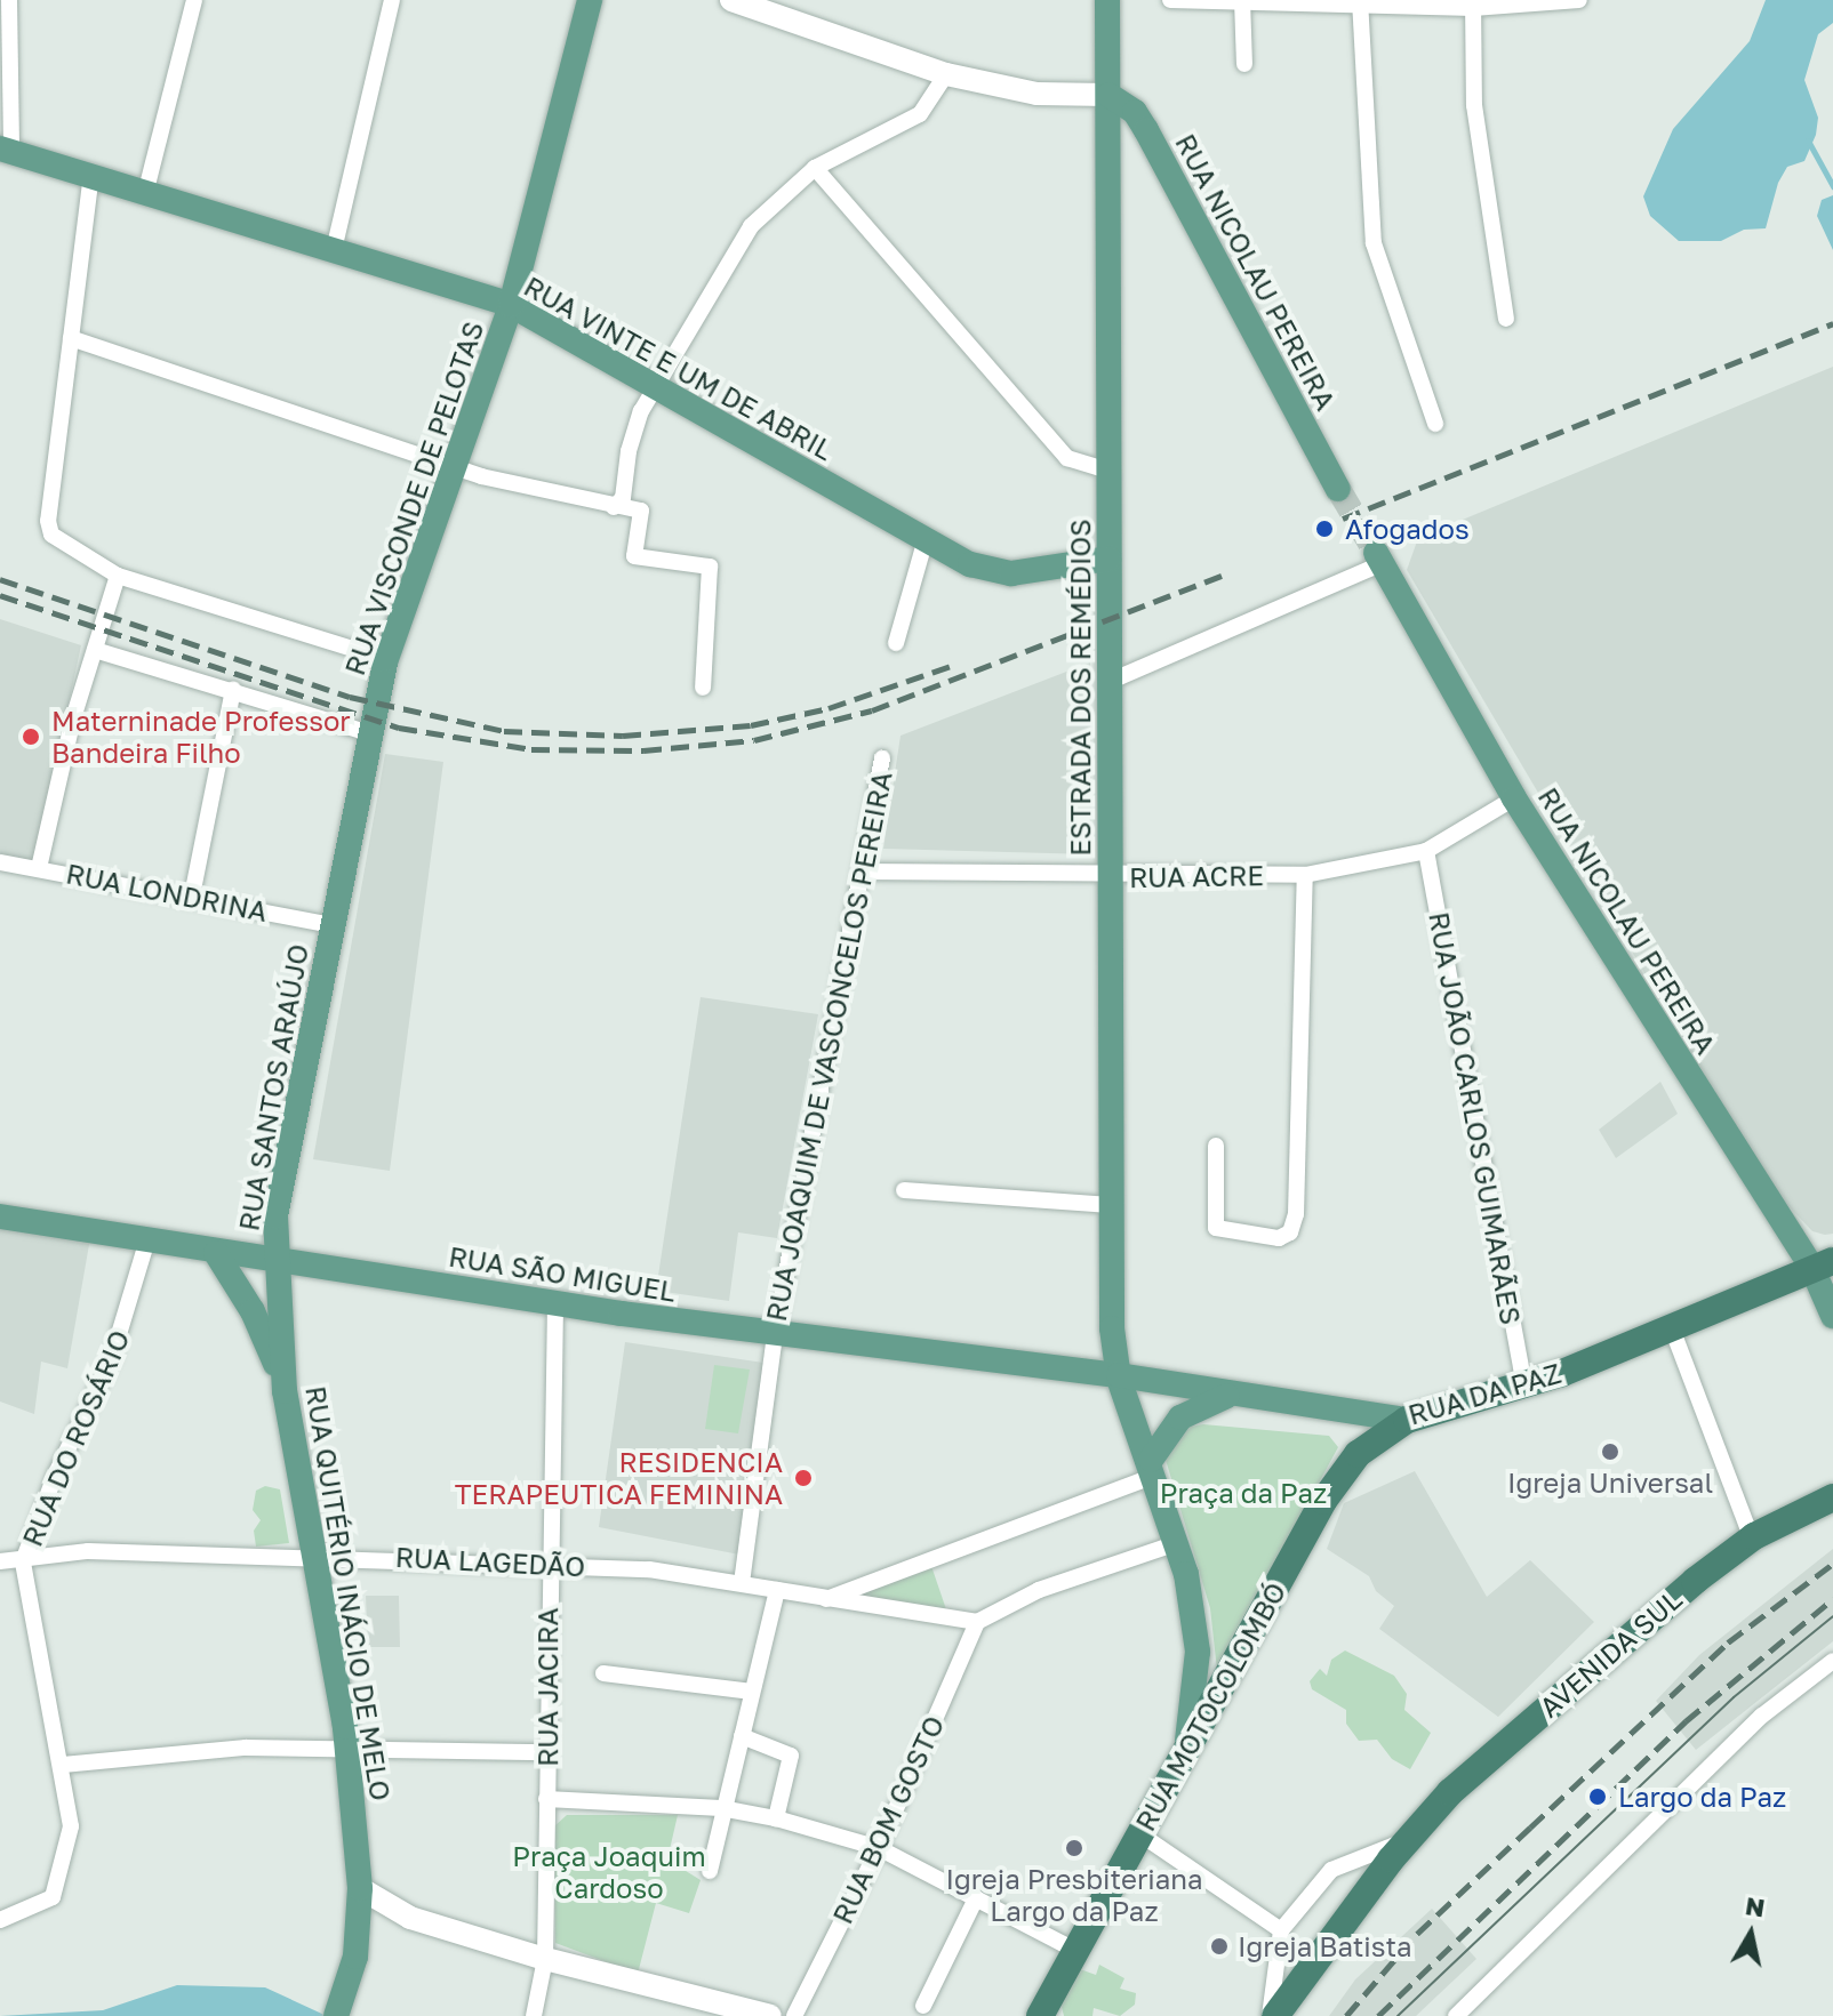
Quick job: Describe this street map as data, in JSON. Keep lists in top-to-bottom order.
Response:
{
  "streets": {
    "highway": ["RUA DA PAZ", "AVENIDA SUL", "RUA MOTOCOLOMBÓ"],
    "main road": [
      "RUA NICOLAU PEREIRA",
      "RUA VINTE E UM DE ABRIL",
      "RUA VISCONDE DE PELOTAS",
      "ESTRADA DOS REMÉDIOS",
      "RUA SANTOS ARAÚJO",
      "RUA SÃO MIGUEL",
      "RUA QUITÉRIO INÁCIO DE MELO"
    ],
    "street": [
      "RUA ACRE",
      "RUA LONDRINA",
      "RUA JOAQUIM DE VASCONCELOS PEREIRA",
      "RUA JOÃO CARLOS GUIMARÃES",
      "RUA DO ROSÁRIO",
      "RUA LAGEDÃO",
      "RUA JACIRA",
      "RUA BOM GOSTO"
    ]
  },
  "crossings": [
    ["RUA NICOLAU PEREIRA", "ESTRADA DOS REMÉDIOS"],
    ["RUA NICOLAU PEREIRA", "RUA ACRE"],
    ["RUA NICOLAU PEREIRA", "RUA DA PAZ"],
    ["RUA VINTE E UM DE ABRIL", "RUA VISCONDE DE PELOTAS"],
    ["RUA VINTE E UM DE ABRIL", "ESTRADA DOS REMÉDIOS"],
    ["RUA VISCONDE DE PELOTAS", "RUA LONDRINA"],
    ["RUA VISCONDE DE PELOTAS", "RUA SANTOS ARAÚJO"],
    ["ESTRADA DOS REMÉDIOS", "RUA ACRE"],
    ["ESTRADA DOS REMÉDIOS", "RUA SÃO MIGUEL"],
    ["ESTRADA DOS REMÉDIOS", "RUA DA PAZ"],
    ["RUA ACRE", "RUA JOAQUIM DE VASCONCELOS PEREIRA"],
    ["RUA ACRE", "RUA JOÃO CARLOS GUIMARÃES"],
    ["RUA LONDRINA", "RUA SANTOS ARAÚJO"],
    ["RUA JOAQUIM DE VASCONCELOS PEREIRA", "RUA SÃO MIGUEL"],
    ["RUA JOAQUIM DE VASCONCELOS PEREIRA", "RUA LAGEDÃO"],
    ["RUA SANTOS ARAÚJO", "RUA SÃO MIGUEL"],
    ["RUA SANTOS ARAÚJO", "RUA QUITÉRIO INÁCIO DE MELO"],
    ["RUA JOÃO CARLOS GUIMARÃES", "RUA DA PAZ"],
    ["RUA SÃO MIGUEL", "RUA DA PAZ"],
    ["RUA SÃO MIGUEL", "RUA DO ROSÁRIO"],
    ["RUA SÃO MIGUEL", "RUA QUITÉRIO INÁCIO DE MELO"],
    ["RUA SÃO MIGUEL", "RUA JACIRA"],
    ["RUA DA PAZ", "RUA MOTOCOLOMBÓ"],
    ["RUA DO ROSÁRIO", "RUA LAGEDÃO"],
    ["RUA LAGEDÃO", "RUA QUITÉRIO INÁCIO DE MELO"],
    ["RUA LAGEDÃO", "RUA JACIRA"],
    ["RUA LAGEDÃO", "RUA BOM GOSTO"]
  ],
  "parks": ["Praça da Paz", "Praça Joaquim Cardoso"],
  "places": [
    "Afogados",
    "Materninade Professor Bandeira Filho",
    "Igreja Universal",
    "RESIDENCIA TERAPEUTICA FEMININA",
    "Largo da Paz",
    "Igreja Presbiteriana Largo da Paz",
    "Igreja Batista"
  ],
  "north": "top"
}
